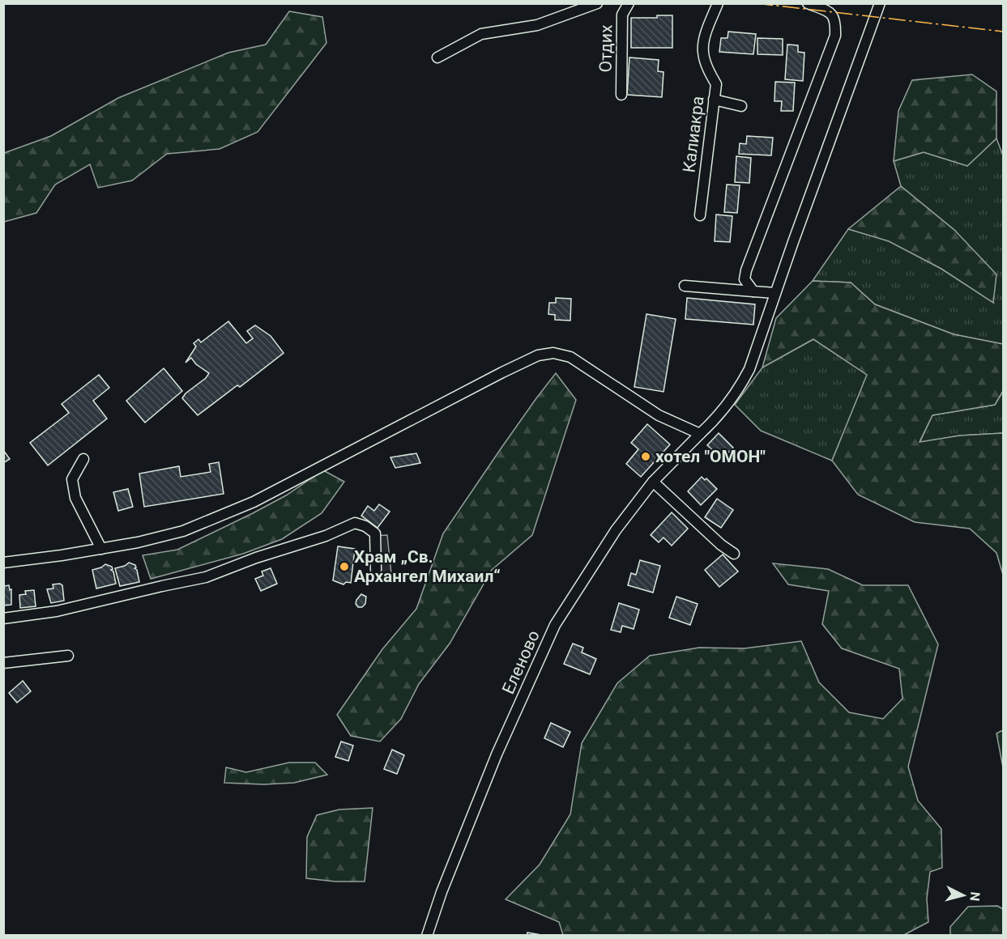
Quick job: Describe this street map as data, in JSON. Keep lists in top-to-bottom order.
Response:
{
  "streets": {
    "street": ["Отдих", "Калиакра", "Еленово"]
  },
  "places": ["хотел \"ОМОН\"", "Храм „Св. Архангел Михаил“"],
  "north": "right"
}
